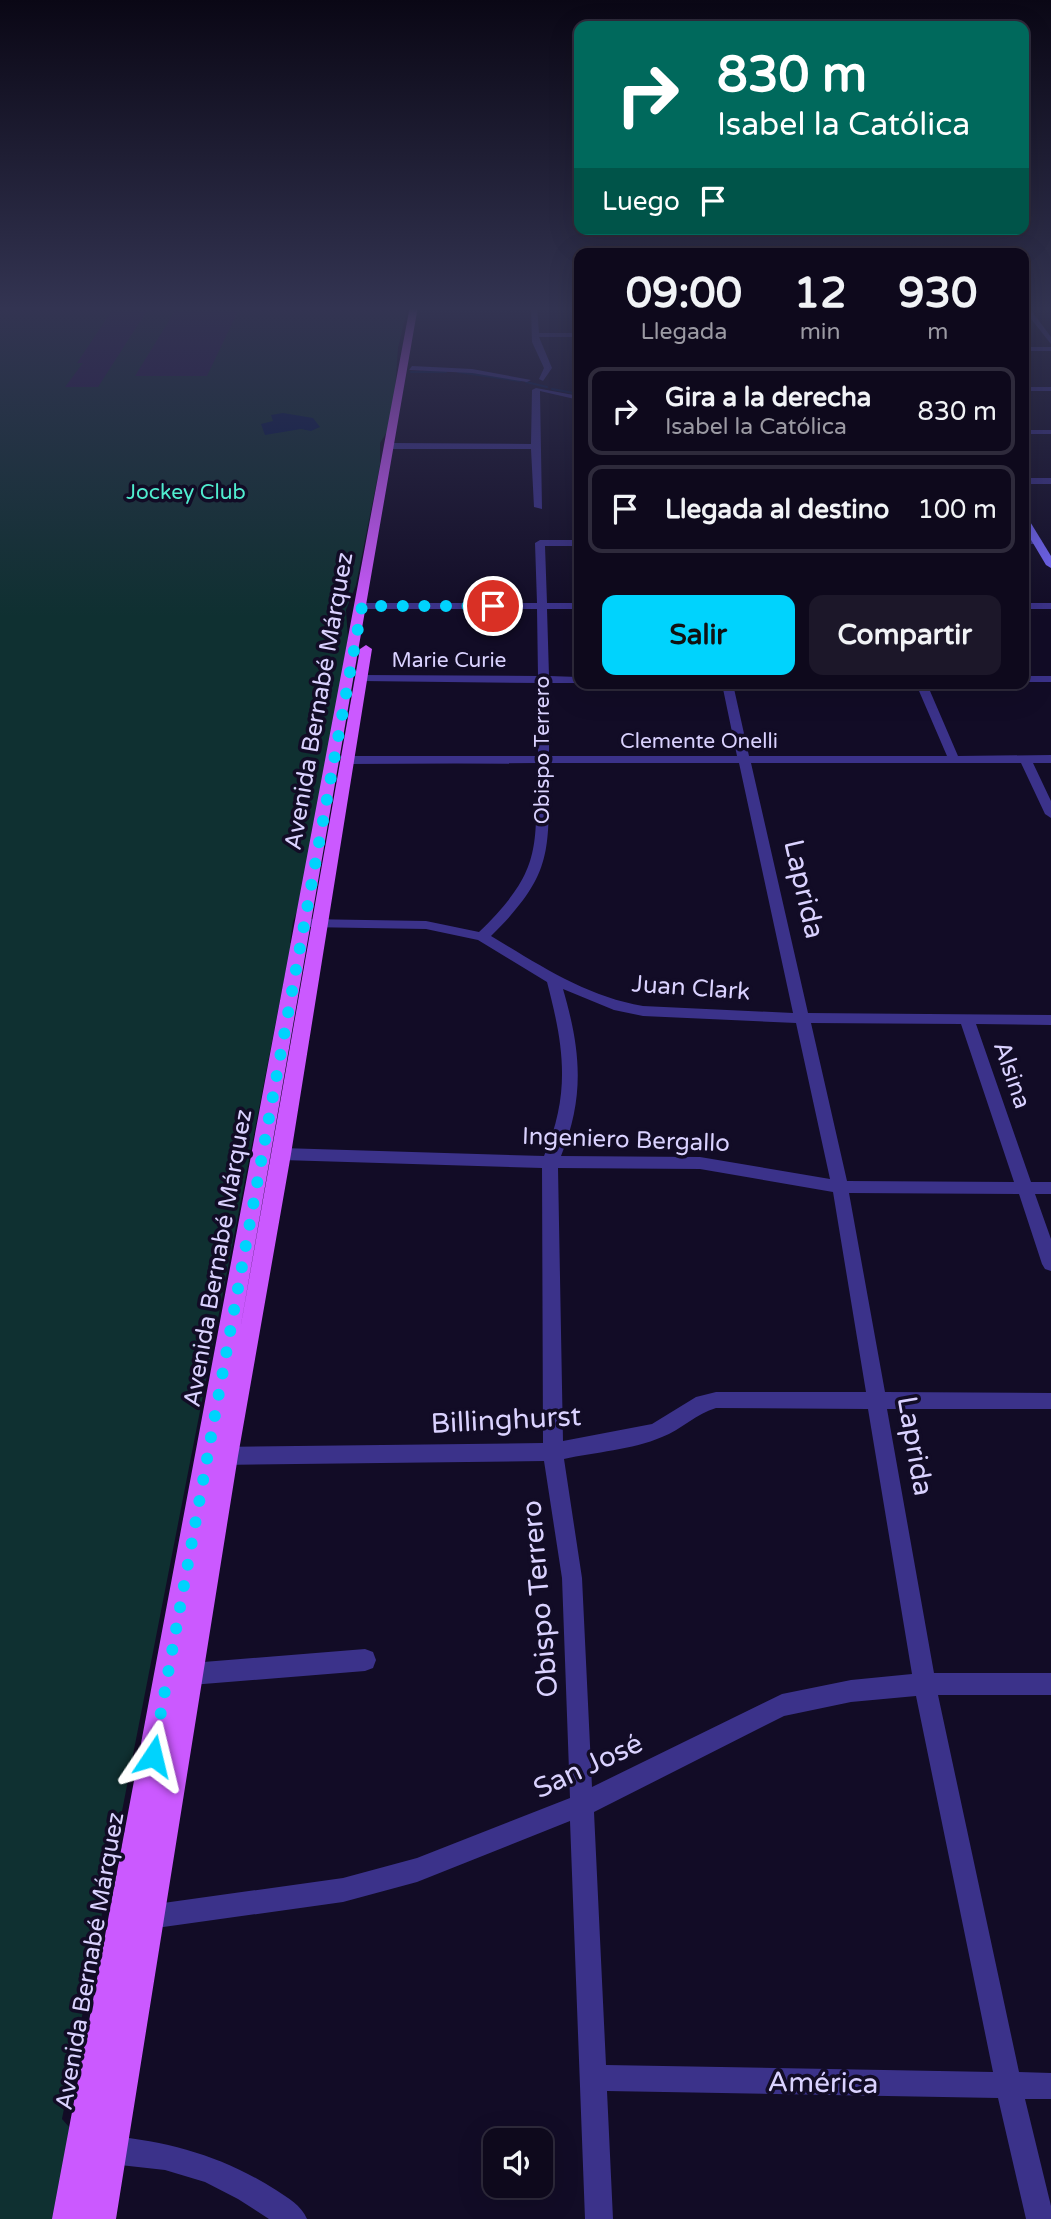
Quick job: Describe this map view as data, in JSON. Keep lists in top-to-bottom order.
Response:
{
  "streets": {
    "main road": ["Avenida Bernabé Márquez"],
    "street": [
      "Marie Curie",
      "Clemente Onelli",
      "Obispo Terrero",
      "Laprida",
      "Juan Clark",
      "Alsina",
      "Ingeniero Bergallo",
      "Billinghurst",
      "San José",
      "América"
    ]
  },
  "crossings": [
    ["Marie Curie", "Avenida Bernabé Márquez"],
    ["Marie Curie", "Obispo Terrero"],
    ["Avenida Bernabé Márquez", "Clemente Onelli"],
    ["Avenida Bernabé Márquez", "Juan Clark"],
    ["Avenida Bernabé Márquez", "Ingeniero Bergallo"],
    ["Avenida Bernabé Márquez", "Billinghurst"],
    ["Avenida Bernabé Márquez", "San José"],
    ["Clemente Onelli", "Obispo Terrero"],
    ["Clemente Onelli", "Laprida"],
    ["Obispo Terrero", "Juan Clark"],
    ["Obispo Terrero", "Ingeniero Bergallo"],
    ["Obispo Terrero", "Billinghurst"],
    ["Obispo Terrero", "San José"],
    ["Obispo Terrero", "América"],
    ["Laprida", "Juan Clark"],
    ["Laprida", "Ingeniero Bergallo"],
    ["Laprida", "Billinghurst"],
    ["Laprida", "San José"],
    ["Laprida", "América"],
    ["Juan Clark", "Alsina"],
    ["Alsina", "Ingeniero Bergallo"]
  ],
  "parks": ["Jockey Club"],
  "page": {
    "turn": ["830 m", "Isabel la Católica"],
    "then": "Luego",
    "eta": [
      "09:00",
      "Llegada",
      "12",
      "min",
      "930",
      "m"
    ],
    "list": [
      {
        "name": "Gira a la derecha",
        "note": "Isabel la Católica",
        "value": "830 m"
      },
      {
        "name": "Llegada al destino",
        "value": "100 m"
      }
    ],
    "buttons": ["Salir", "Compartir"]
  }
}
